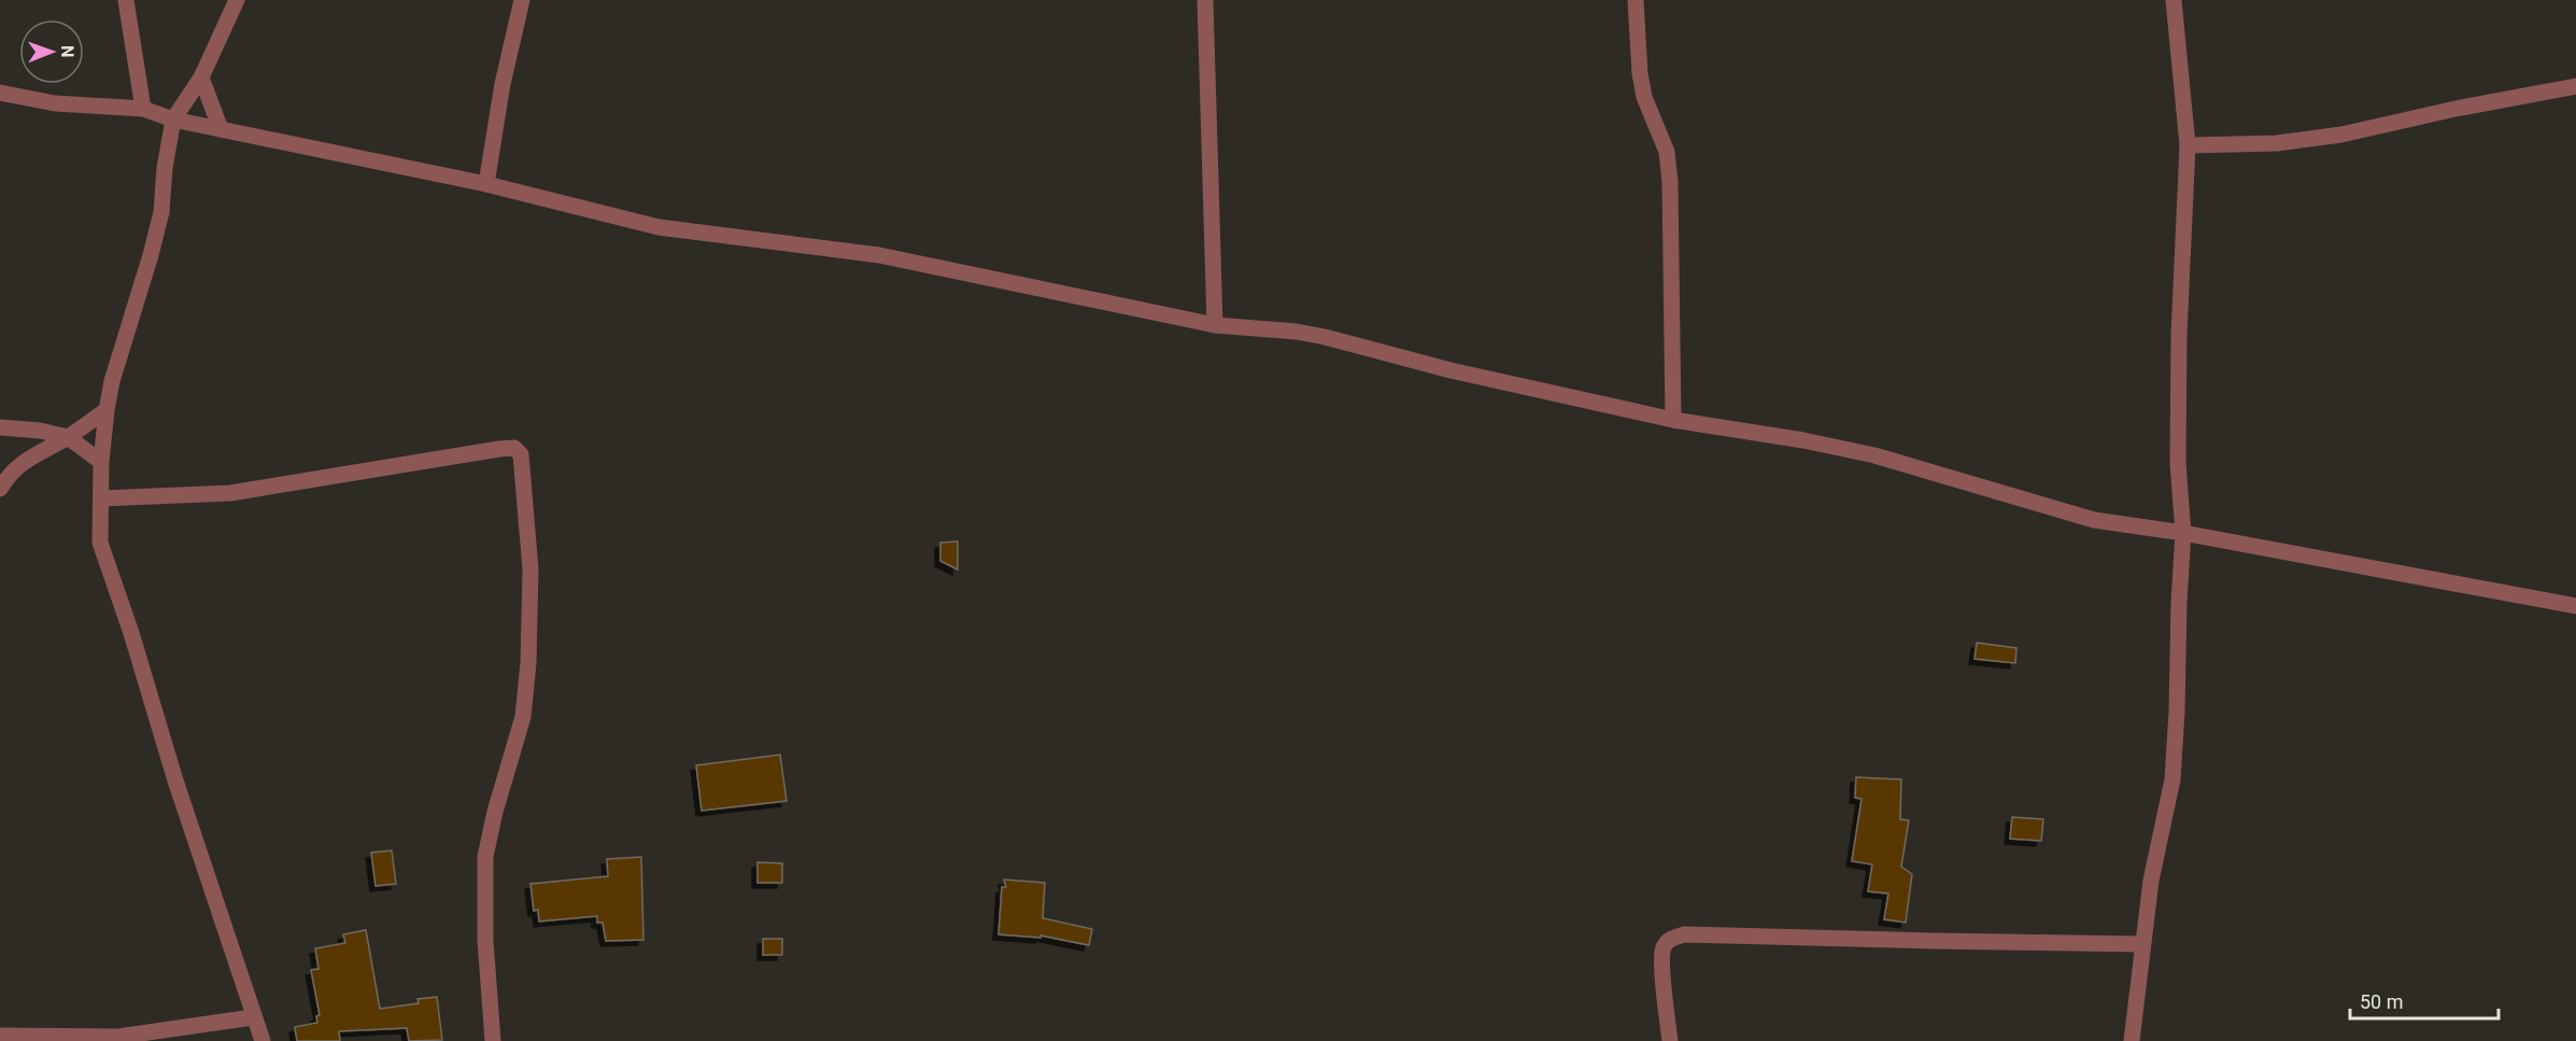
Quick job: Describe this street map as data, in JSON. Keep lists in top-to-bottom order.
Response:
{
  "scale_bar": "50 m",
  "north": "right"
}
